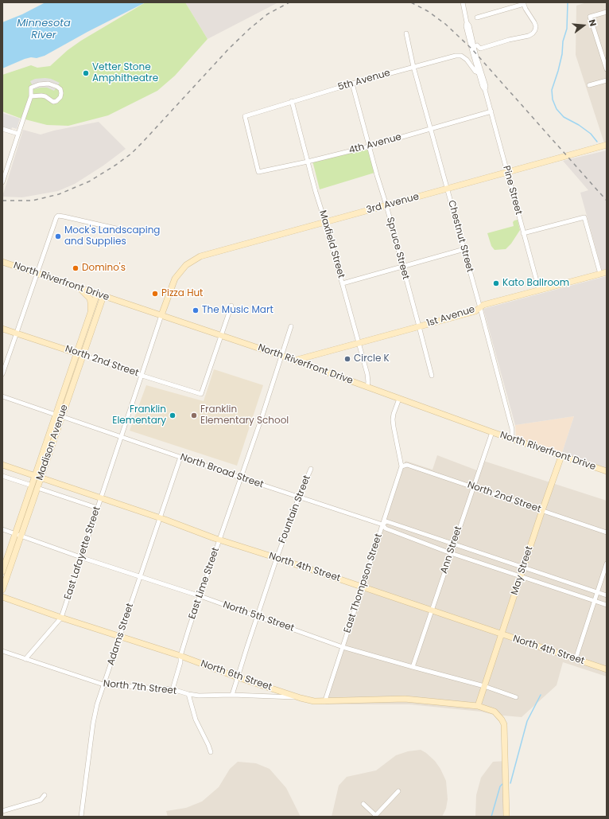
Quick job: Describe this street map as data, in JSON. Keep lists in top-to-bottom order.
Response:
{
  "streets": {
    "street": [
      "5th Avenue",
      "4th Avenue",
      "Pine Street",
      "3rd Avenue",
      "Chestnut Street",
      "Maxfield Street",
      "Spruce Street",
      "North Riverfront Drive",
      "1st Avenue",
      "North 2nd Street",
      "Madison Avenue",
      "North Broad Street",
      "Fountain Street",
      "Ann Street",
      "East Lafayette Street",
      "North 4th Street",
      "May Street",
      "East Lime Street",
      "East Thompson Street",
      "North 5th Street",
      "Adams Street",
      "North 6th Street",
      "North 7th Street"
    ]
  },
  "crossings": [
    ["5th Avenue", "4th Avenue"],
    ["5th Avenue", "Pine Street"],
    ["5th Avenue", "Chestnut Street"],
    ["5th Avenue", "Maxfield Street"],
    ["5th Avenue", "Spruce Street"],
    ["4th Avenue", "Pine Street"],
    ["4th Avenue", "Chestnut Street"],
    ["4th Avenue", "Maxfield Street"],
    ["4th Avenue", "Spruce Street"],
    ["Pine Street", "3rd Avenue"],
    ["Pine Street", "1st Avenue"],
    ["3rd Avenue", "Chestnut Street"],
    ["3rd Avenue", "Maxfield Street"],
    ["3rd Avenue", "Spruce Street"],
    ["3rd Avenue", "North Riverfront Drive"],
    ["3rd Avenue", "East Lafayette Street"],
    ["Chestnut Street", "North Riverfront Drive"],
    ["Chestnut Street", "1st Avenue"],
    ["Maxfield Street", "North Riverfront Drive"],
    ["Maxfield Street", "1st Avenue"],
    ["Spruce Street", "1st Avenue"],
    ["North Riverfront Drive", "1st Avenue"],
    ["North Riverfront Drive", "North 2nd Street"],
    ["North Riverfront Drive", "Madison Avenue"],
    ["North Riverfront Drive", "Ann Street"],
    ["North Riverfront Drive", "East Lafayette Street"],
    ["North Riverfront Drive", "May Street"],
    ["North Riverfront Drive", "East Lime Street"],
    ["North 2nd Street", "Madison Avenue"],
    ["North 2nd Street", "Ann Street"],
    ["North 2nd Street", "East Lafayette Street"],
    ["North 2nd Street", "May Street"],
    ["North 2nd Street", "East Thompson Street"],
    ["Madison Avenue", "North Broad Street"],
    ["Madison Avenue", "North 4th Street"],
    ["Madison Avenue", "North 5th Street"],
    ["North Broad Street", "Fountain Street"],
    ["North Broad Street", "Ann Street"],
    ["North Broad Street", "East Lafayette Street"],
    ["North Broad Street", "May Street"],
    ["North Broad Street", "East Lime Street"],
    ["North Broad Street", "East Thompson Street"],
    ["North Broad Street", "Adams Street"],
    ["Fountain Street", "North 4th Street"],
    ["Fountain Street", "North 5th Street"],
    ["Fountain Street", "North 6th Street"],
    ["Fountain Street", "North 7th Street"],
    ["Ann Street", "North 4th Street"],
    ["Ann Street", "North 5th Street"],
    ["East Lafayette Street", "North 4th Street"],
    ["East Lafayette Street", "North 5th Street"],
    ["East Lafayette Street", "North 6th Street"],
    ["East Lafayette Street", "North 7th Street"],
    ["North 4th Street", "May Street"],
    ["North 4th Street", "East Lime Street"],
    ["North 4th Street", "East Thompson Street"],
    ["North 4th Street", "Adams Street"],
    ["May Street", "North 5th Street"],
    ["May Street", "North 6th Street"],
    ["East Lime Street", "North 5th Street"],
    ["East Lime Street", "North 6th Street"],
    ["East Lime Street", "North 7th Street"],
    ["East Thompson Street", "North 5th Street"],
    ["East Thompson Street", "North 6th Street"],
    ["North 5th Street", "Adams Street"],
    ["Adams Street", "North 6th Street"],
    ["Adams Street", "North 7th Street"],
    ["North 6th Street", "North 7th Street"]
  ],
  "water": ["Minnesota River"],
  "places": [
    "Vetter Stone Amphitheatre",
    "Mock's Landscaping and Supplies",
    "Domino's",
    "Kato Ballroom",
    "Pizza Hut",
    "The Music Mart",
    "Circle K",
    "Franklin Elementary",
    "Franklin Elementary School"
  ],
  "north": "right"
}
